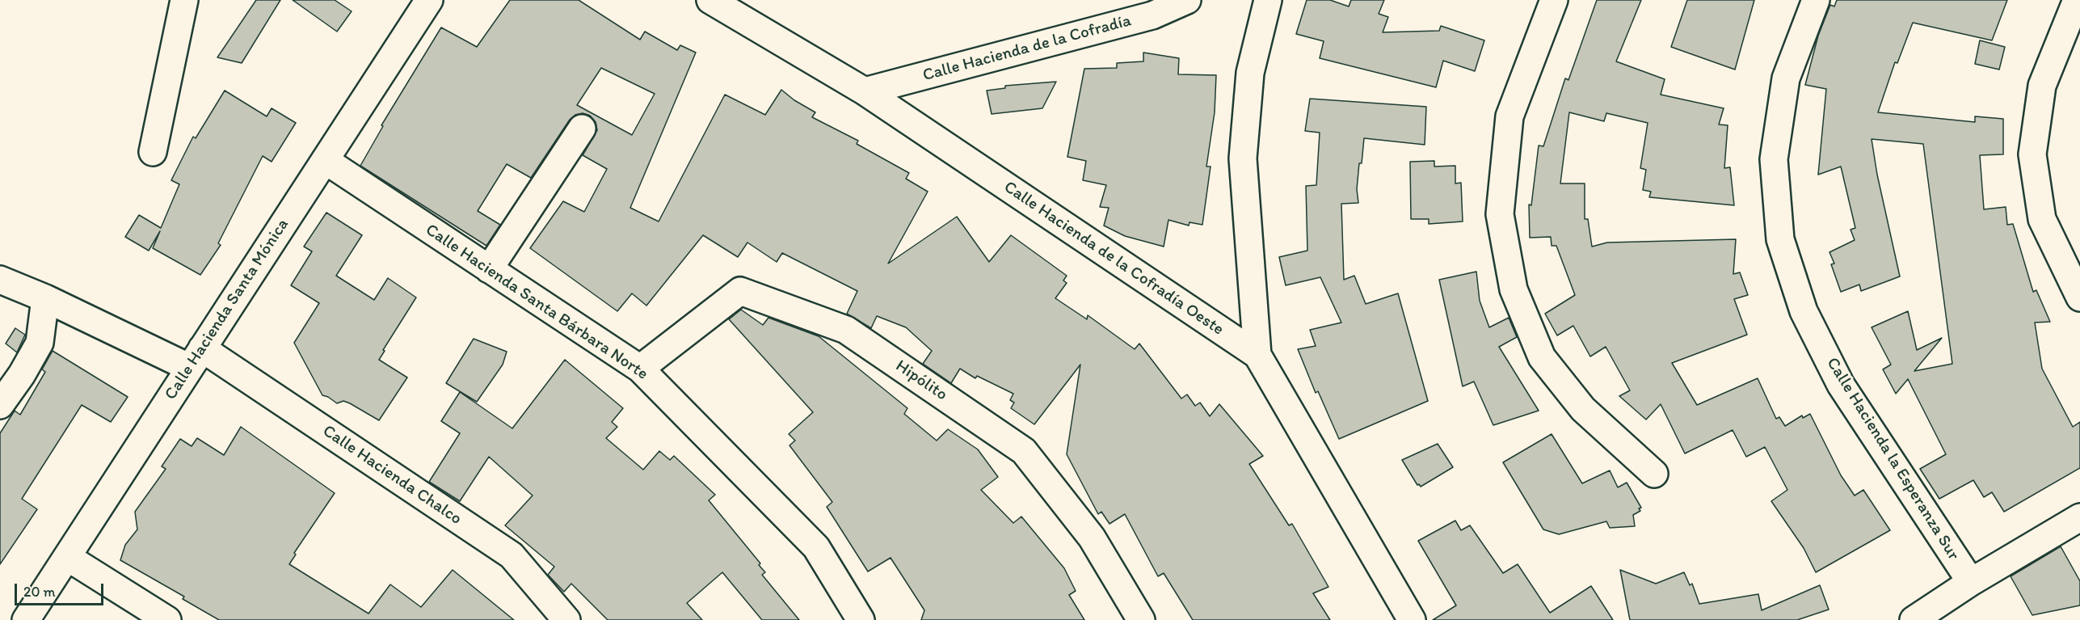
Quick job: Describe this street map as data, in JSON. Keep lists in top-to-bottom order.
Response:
{
  "streets": {
    "street": [
      "Calle Hacienda de la Cofradía",
      "Calle Hacienda de la Cofradía Oeste",
      "Calle Hacienda Santa Bárbara Norte",
      "Calle Hacienda Santa Mónica",
      "Hipólito",
      "Calle Hacienda la Esperanza Sur",
      "Calle Hacienda Chalco"
    ]
  },
  "crossings": [
    ["Calle Hacienda de la Cofradía", "Calle Hacienda de la Cofradía Oeste"],
    ["Calle Hacienda Santa Bárbara Norte", "Calle Hacienda Santa Mónica"],
    ["Calle Hacienda Santa Bárbara Norte", "Hipólito"],
    ["Calle Hacienda Santa Mónica", "Calle Hacienda Chalco"]
  ],
  "scale_bar": "20 m"
}
